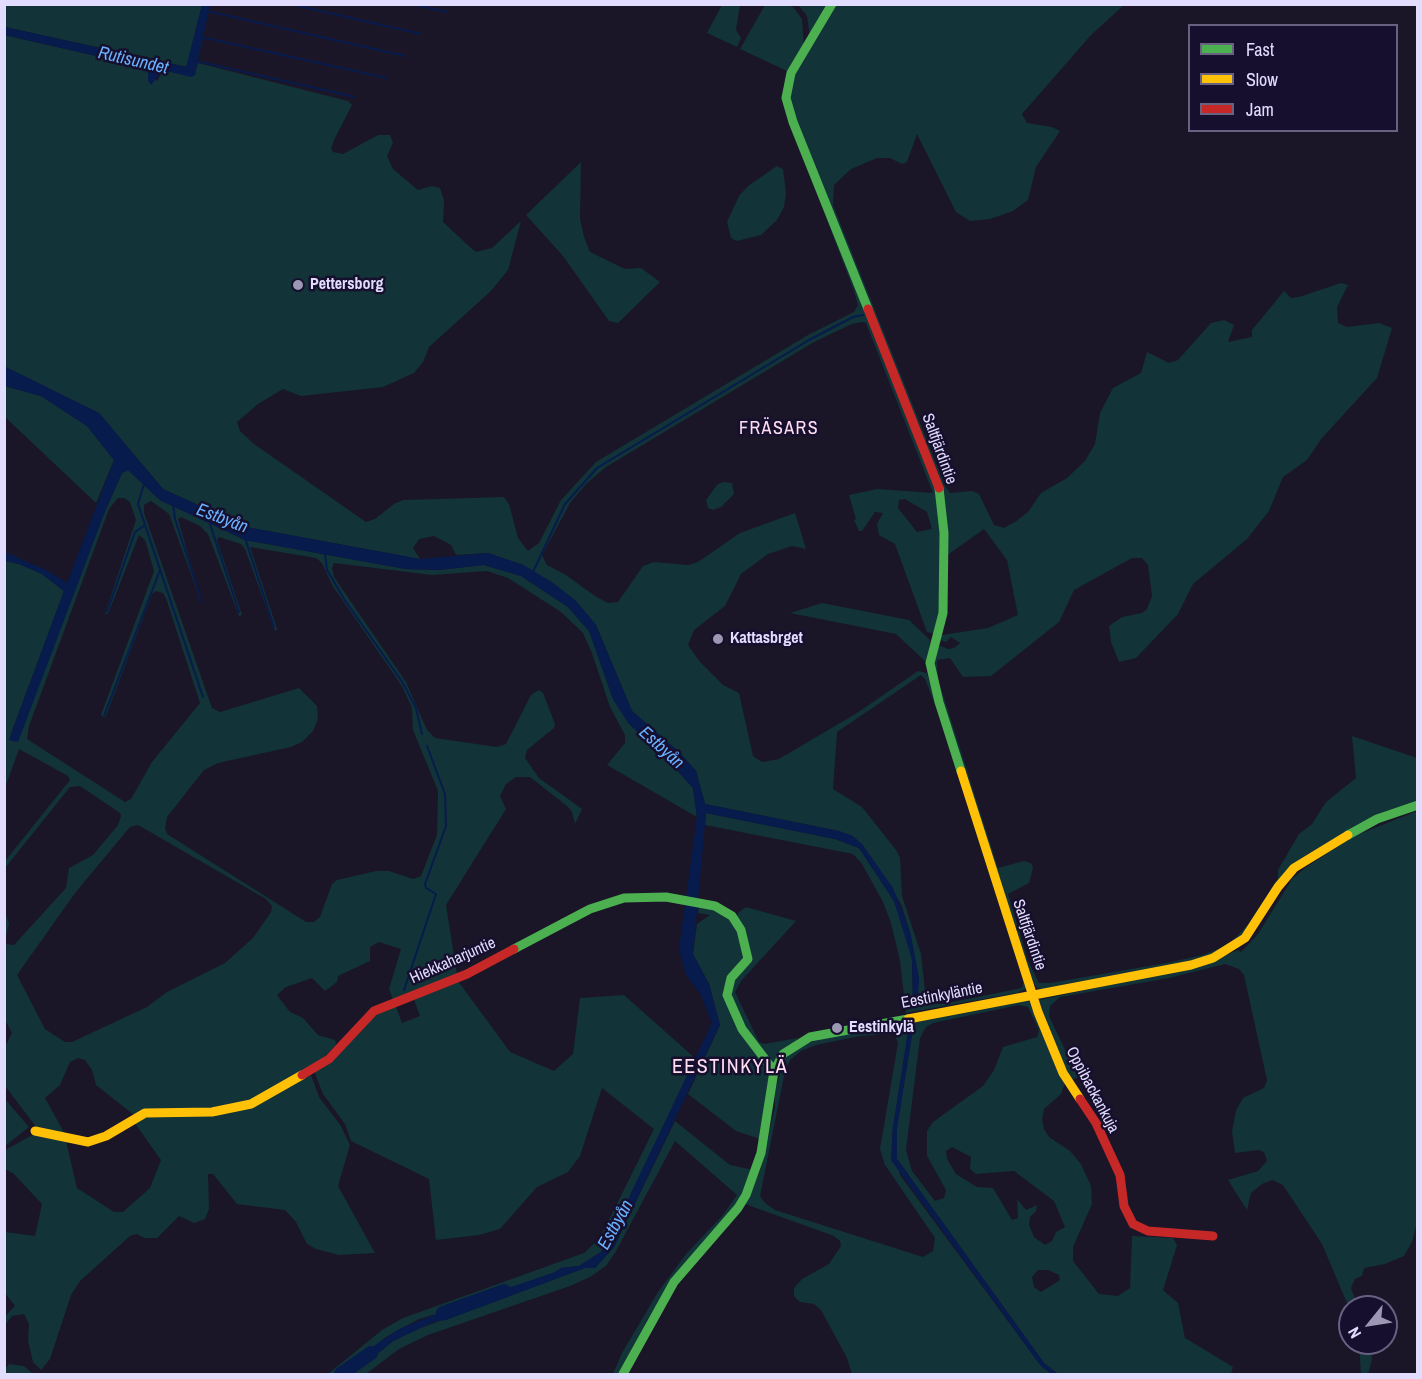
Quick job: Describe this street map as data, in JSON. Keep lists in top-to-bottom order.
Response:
{
  "streets": {
    "street": [
      "Saltfjärdintie",
      "Hiekkaharjuntie",
      "Eestinkyläntie",
      "Oppibackankuja"
    ]
  },
  "crossings": [
    ["Saltfjärdintie", "Eestinkyläntie"],
    ["Saltfjärdintie", "Oppibackankuja"],
    ["Hiekkaharjuntie", "Eestinkyläntie"],
    ["Eestinkyläntie", "Oppibackankuja"]
  ],
  "districts": ["FRÄSARS", "EESTINKYLÄ"],
  "water": ["Rutisundet", "Estbyån"],
  "places": ["Pettersborg", "Kattasbrget", "Eestinkylä"],
  "legend": ["Fast", "Slow", "Jam"],
  "north": "bottom left"
}
